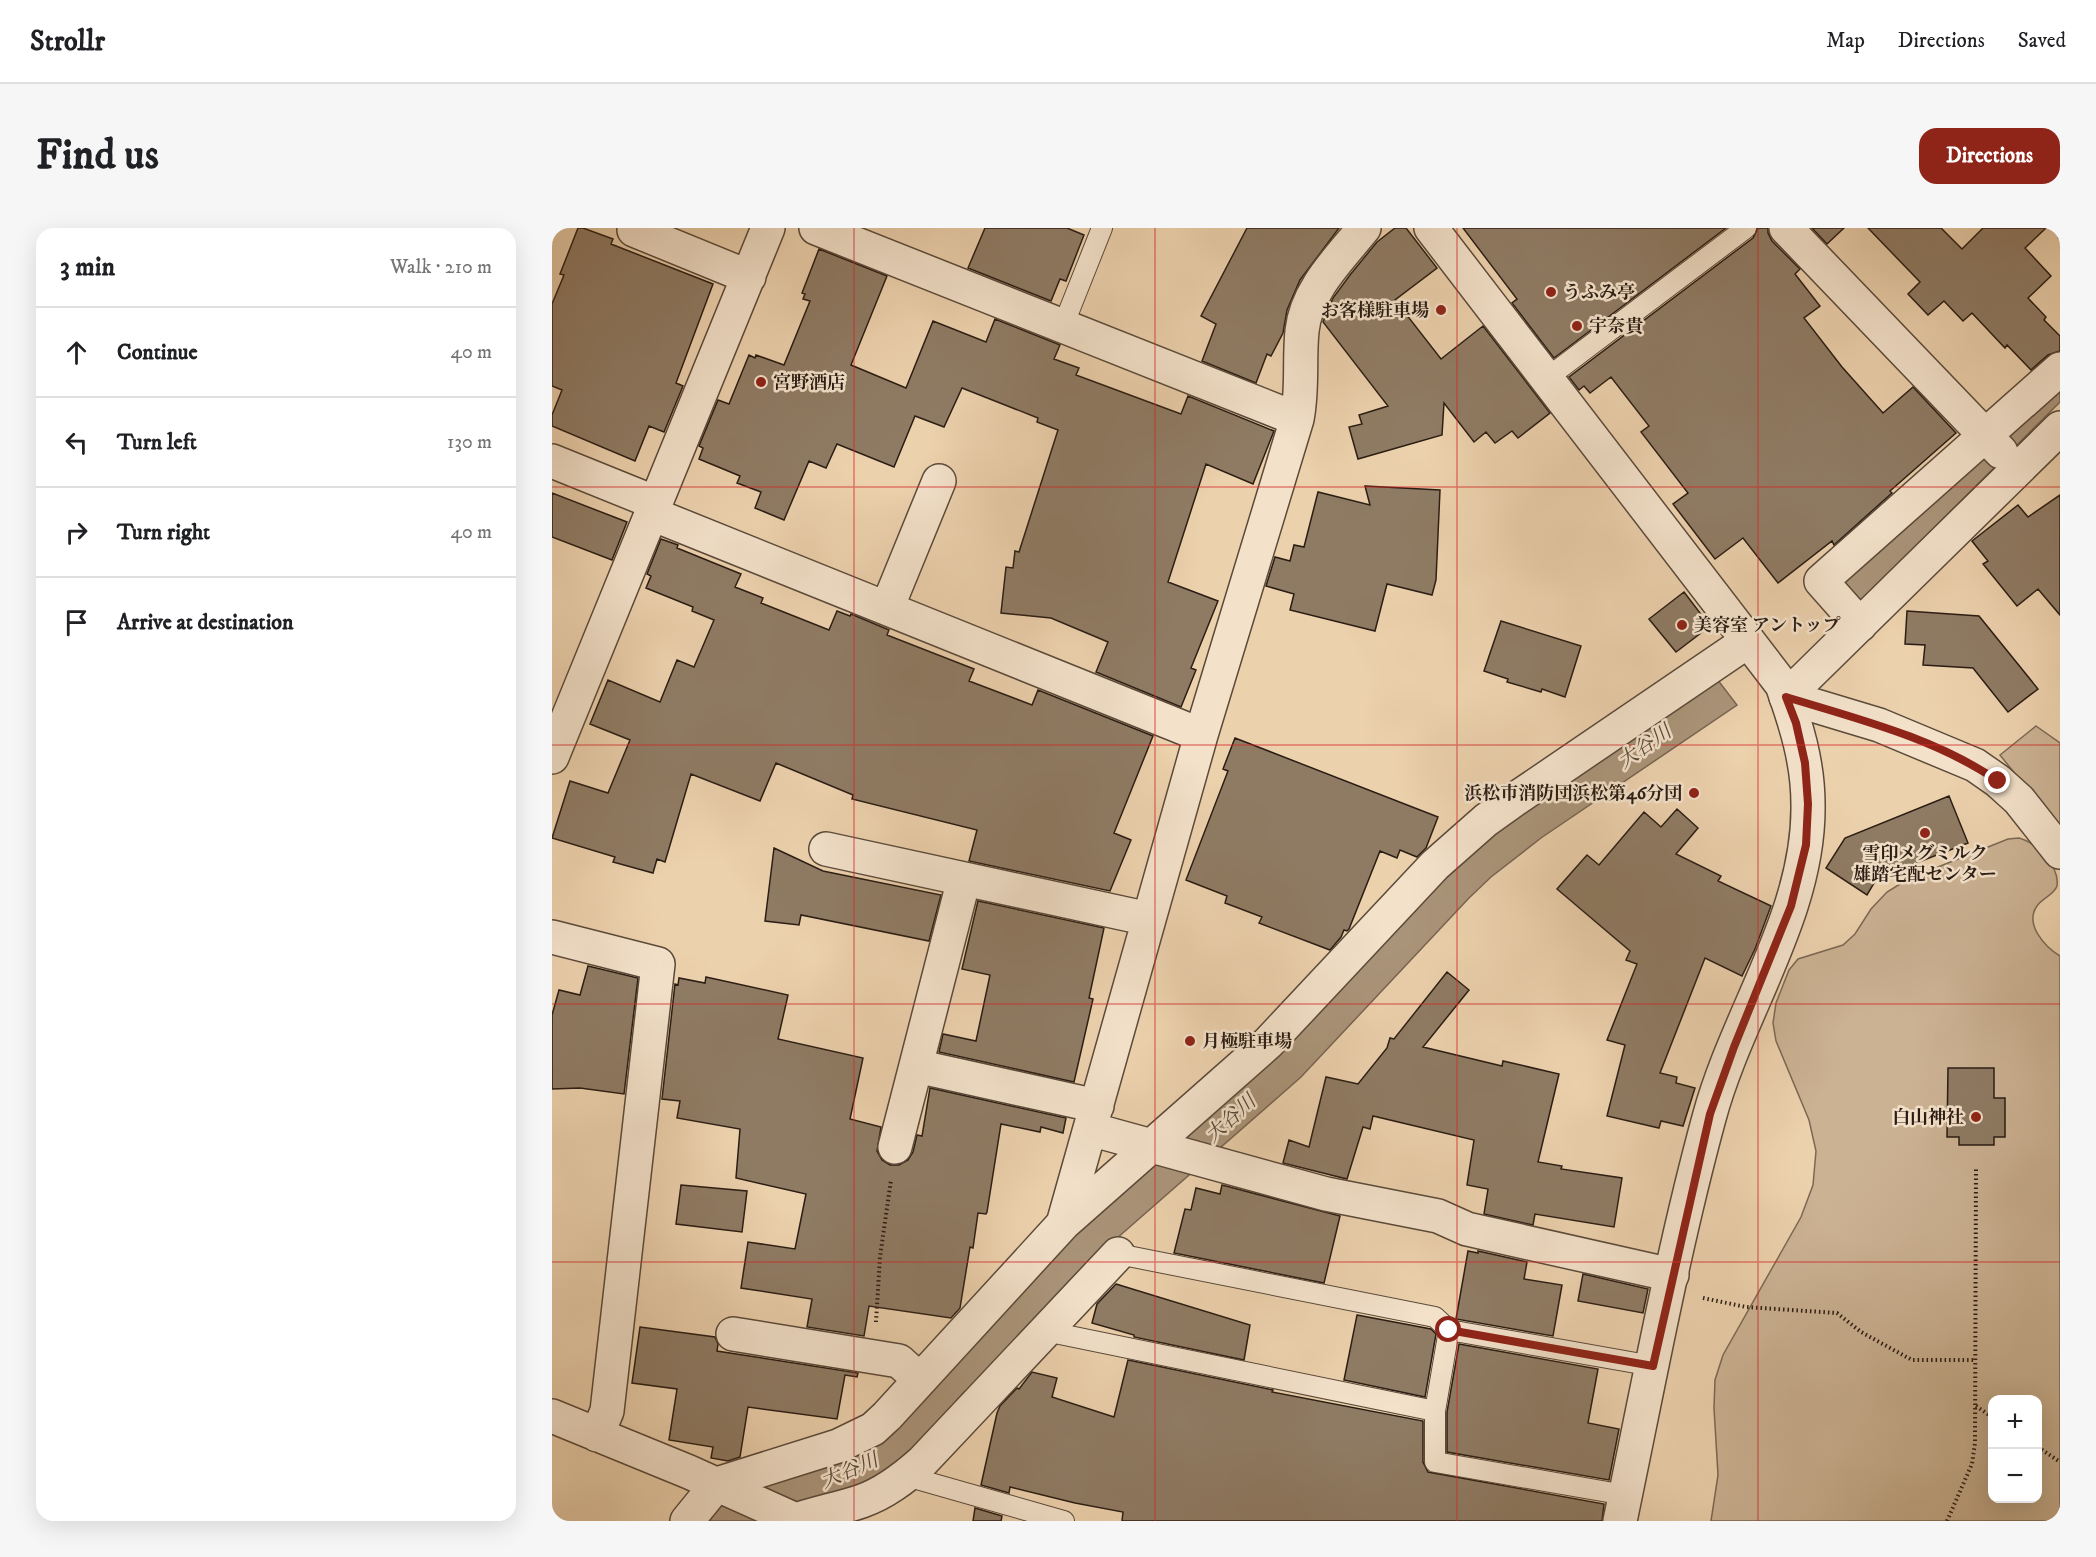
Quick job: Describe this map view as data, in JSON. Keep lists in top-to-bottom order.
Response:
{
  "water": ["大谷川"],
  "places": [
    "うふみ亭",
    "お客様駐車場",
    "宇奈貴",
    "宮野酒店",
    "美容室 アントップ",
    "浜松市消防団浜松第46分団",
    "雪印メグミルク 雄踏宅配センター",
    "月極駐車場",
    "白山神社"
  ],
  "page": {
    "header": "Strollr",
    "nav": ["Map", "Directions", "Saved"],
    "buttons": "Directions",
    "title": "Find us",
    "heading": ["3 min", "Walk · 210 m"],
    "list": [
      ["Continue", "40 m"],
      ["Turn left", "130 m"],
      ["Turn right", "40 m"],
      "Arrive at destination"
    ],
    "map_buttons": ["+", "−"]
  }
}
